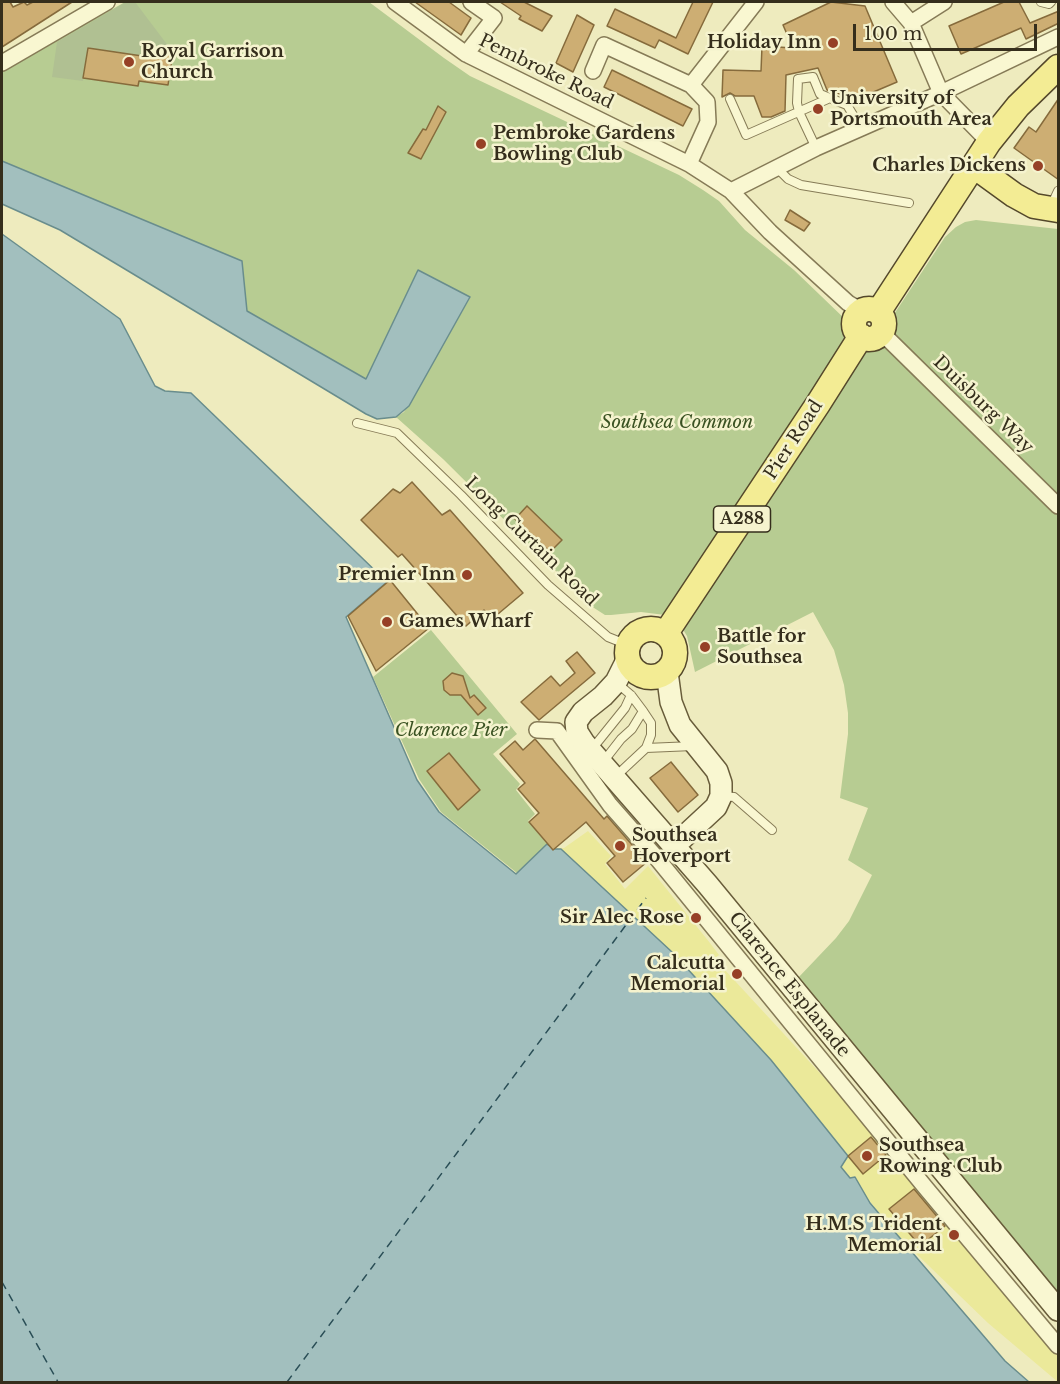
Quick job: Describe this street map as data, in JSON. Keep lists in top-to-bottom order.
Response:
{
  "streets": {
    "main road": ["Pier Road", "A288"],
    "street": ["Pembroke Road", "Duisburg Way", "Clarence Esplanade"],
    "lane": ["Long Curtain Road"]
  },
  "crossings": [
    ["Pembroke Road", "Duisburg Way"],
    ["Duisburg Way", "Pier Road"],
    ["Pier Road", "A288"],
    ["Pier Road", "Long Curtain Road"],
    ["Pier Road", "Clarence Esplanade"],
    ["Long Curtain Road", "Clarence Esplanade"]
  ],
  "parks": ["Southsea Common", "Clarence Pier"],
  "places": [
    "Holiday Inn",
    "Royal Garrison Church",
    "University of Portsmouth Area",
    "Pembroke Gardens Bowling Club",
    "Charles Dickens",
    "Premier Inn",
    "Games Wharf",
    "Battle for Southsea",
    "Southsea Hoverport",
    "Sir Alec Rose",
    "Calcutta Memorial",
    "Southsea Rowing Club",
    "H.M.S Trident Memorial"
  ],
  "scale_bar": "100 m"
}
